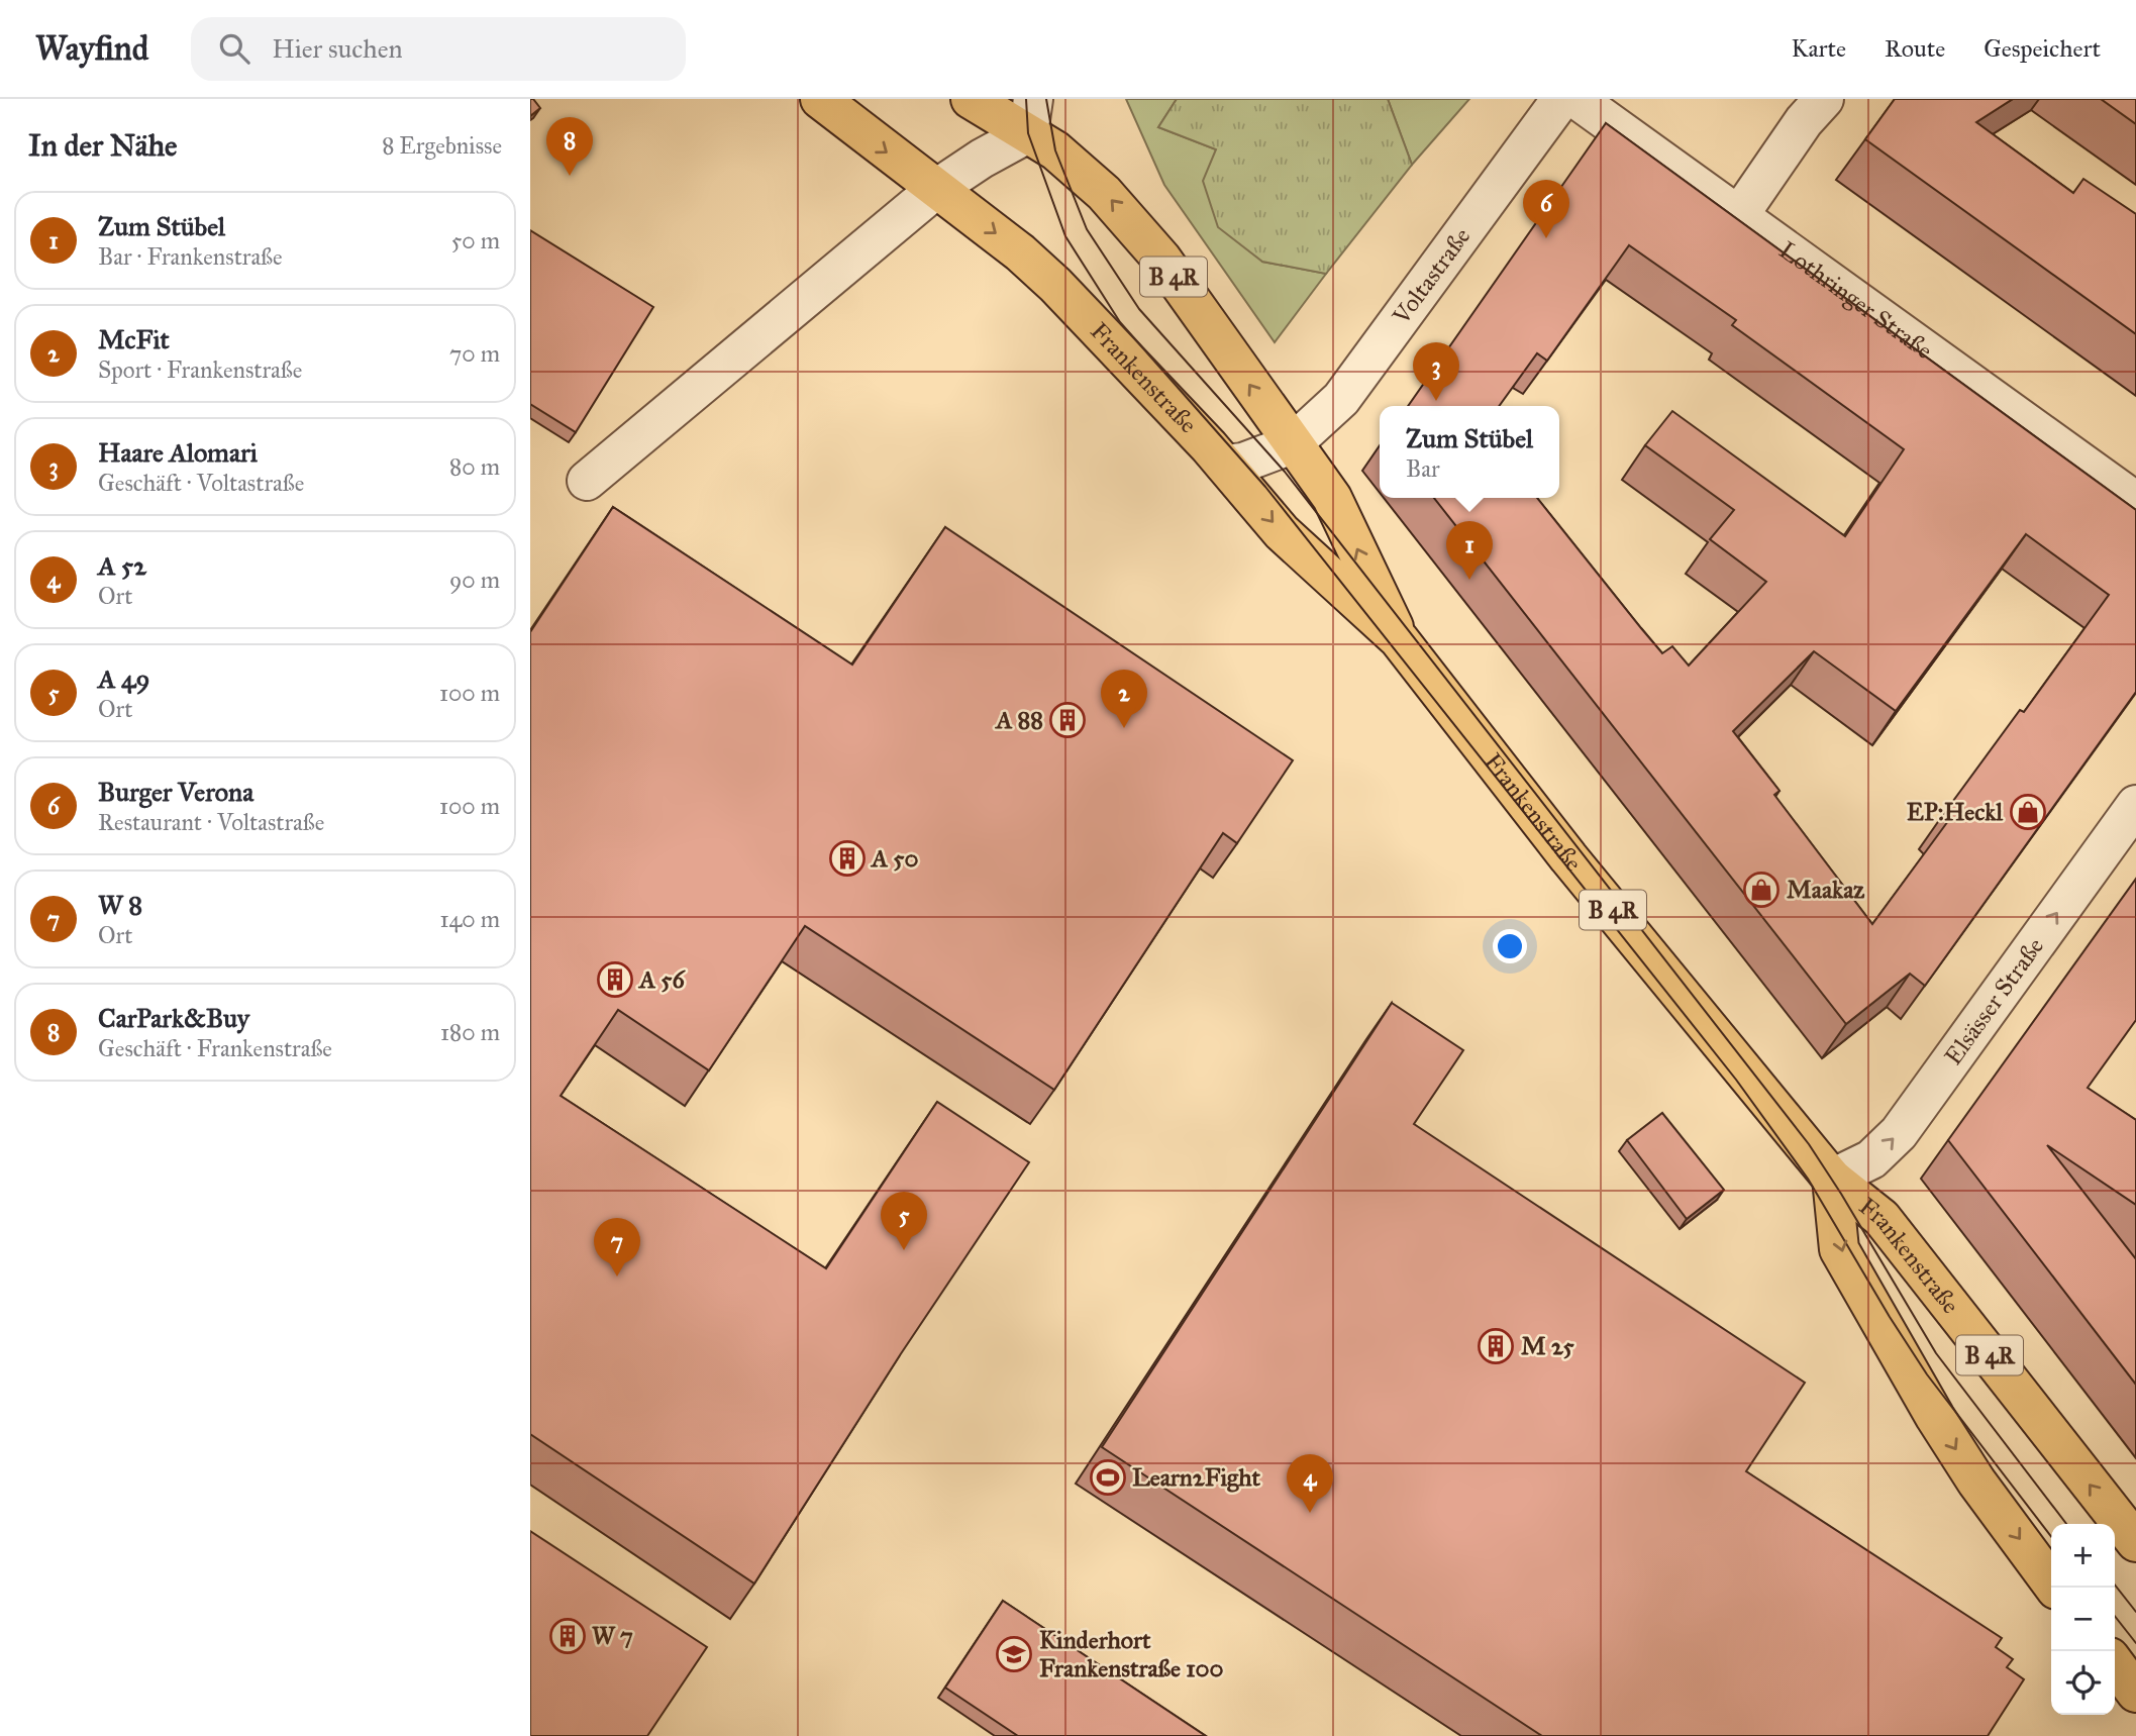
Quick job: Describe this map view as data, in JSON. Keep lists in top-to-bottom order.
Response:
{
  "streets": {
    "main road": ["B 4R", "Frankenstraße"],
    "street": ["Voltastraße", "Lothringer Straße", "Elsässer Straße"]
  },
  "crossings": [
    ["Voltastraße", "Frankenstraße"],
    ["Frankenstraße", "Elsässer Straße"]
  ],
  "one_way": ["Elsässer Straße"],
  "places": {
    "building": [
      "A 88",
      "A 50",
      "A 56",
      "M 25",
      "W 7"
    ],
    "shop": ["EP:Heckl", "Maakaz"],
    "sports": ["Learn2Fight"],
    "school or university": ["Kinderhort Frankenstraße 100"]
  },
  "page": {
    "header": "Wayfind",
    "search": "Hier suchen",
    "nav": ["Karte", "Route", "Gespeichert"],
    "heading": ["In der Nähe", "8 Ergebnisse"],
    "pins": [
      "8",
      "6",
      "3",
      "1",
      "2",
      "5",
      "7",
      "4"
    ],
    "list": [
      {
        "mark": "1",
        "name": "Zum Stübel",
        "note": "Bar · Frankenstraße",
        "value": "50 m"
      },
      {
        "mark": "2",
        "name": "McFit",
        "note": "Sport · Frankenstraße",
        "value": "70 m"
      },
      {
        "mark": "3",
        "name": "Haare Alomari",
        "note": "Geschäft · Voltastraße",
        "value": "80 m"
      },
      {
        "mark": "4",
        "name": "A 52",
        "note": "Ort",
        "value": "90 m"
      },
      {
        "mark": "5",
        "name": "A 49",
        "note": "Ort",
        "value": "100 m"
      },
      {
        "mark": "6",
        "name": "Burger Verona",
        "note": "Restaurant · Voltastraße",
        "value": "100 m"
      },
      {
        "mark": "7",
        "name": "W 8",
        "note": "Ort",
        "value": "140 m"
      },
      {
        "mark": "8",
        "name": "CarPark&Buy",
        "note": "Geschäft · Frankenstraße",
        "value": "180 m"
      }
    ],
    "popup": ["Zum Stübel", "Bar"],
    "map_buttons": ["+", "−"]
  }
}
